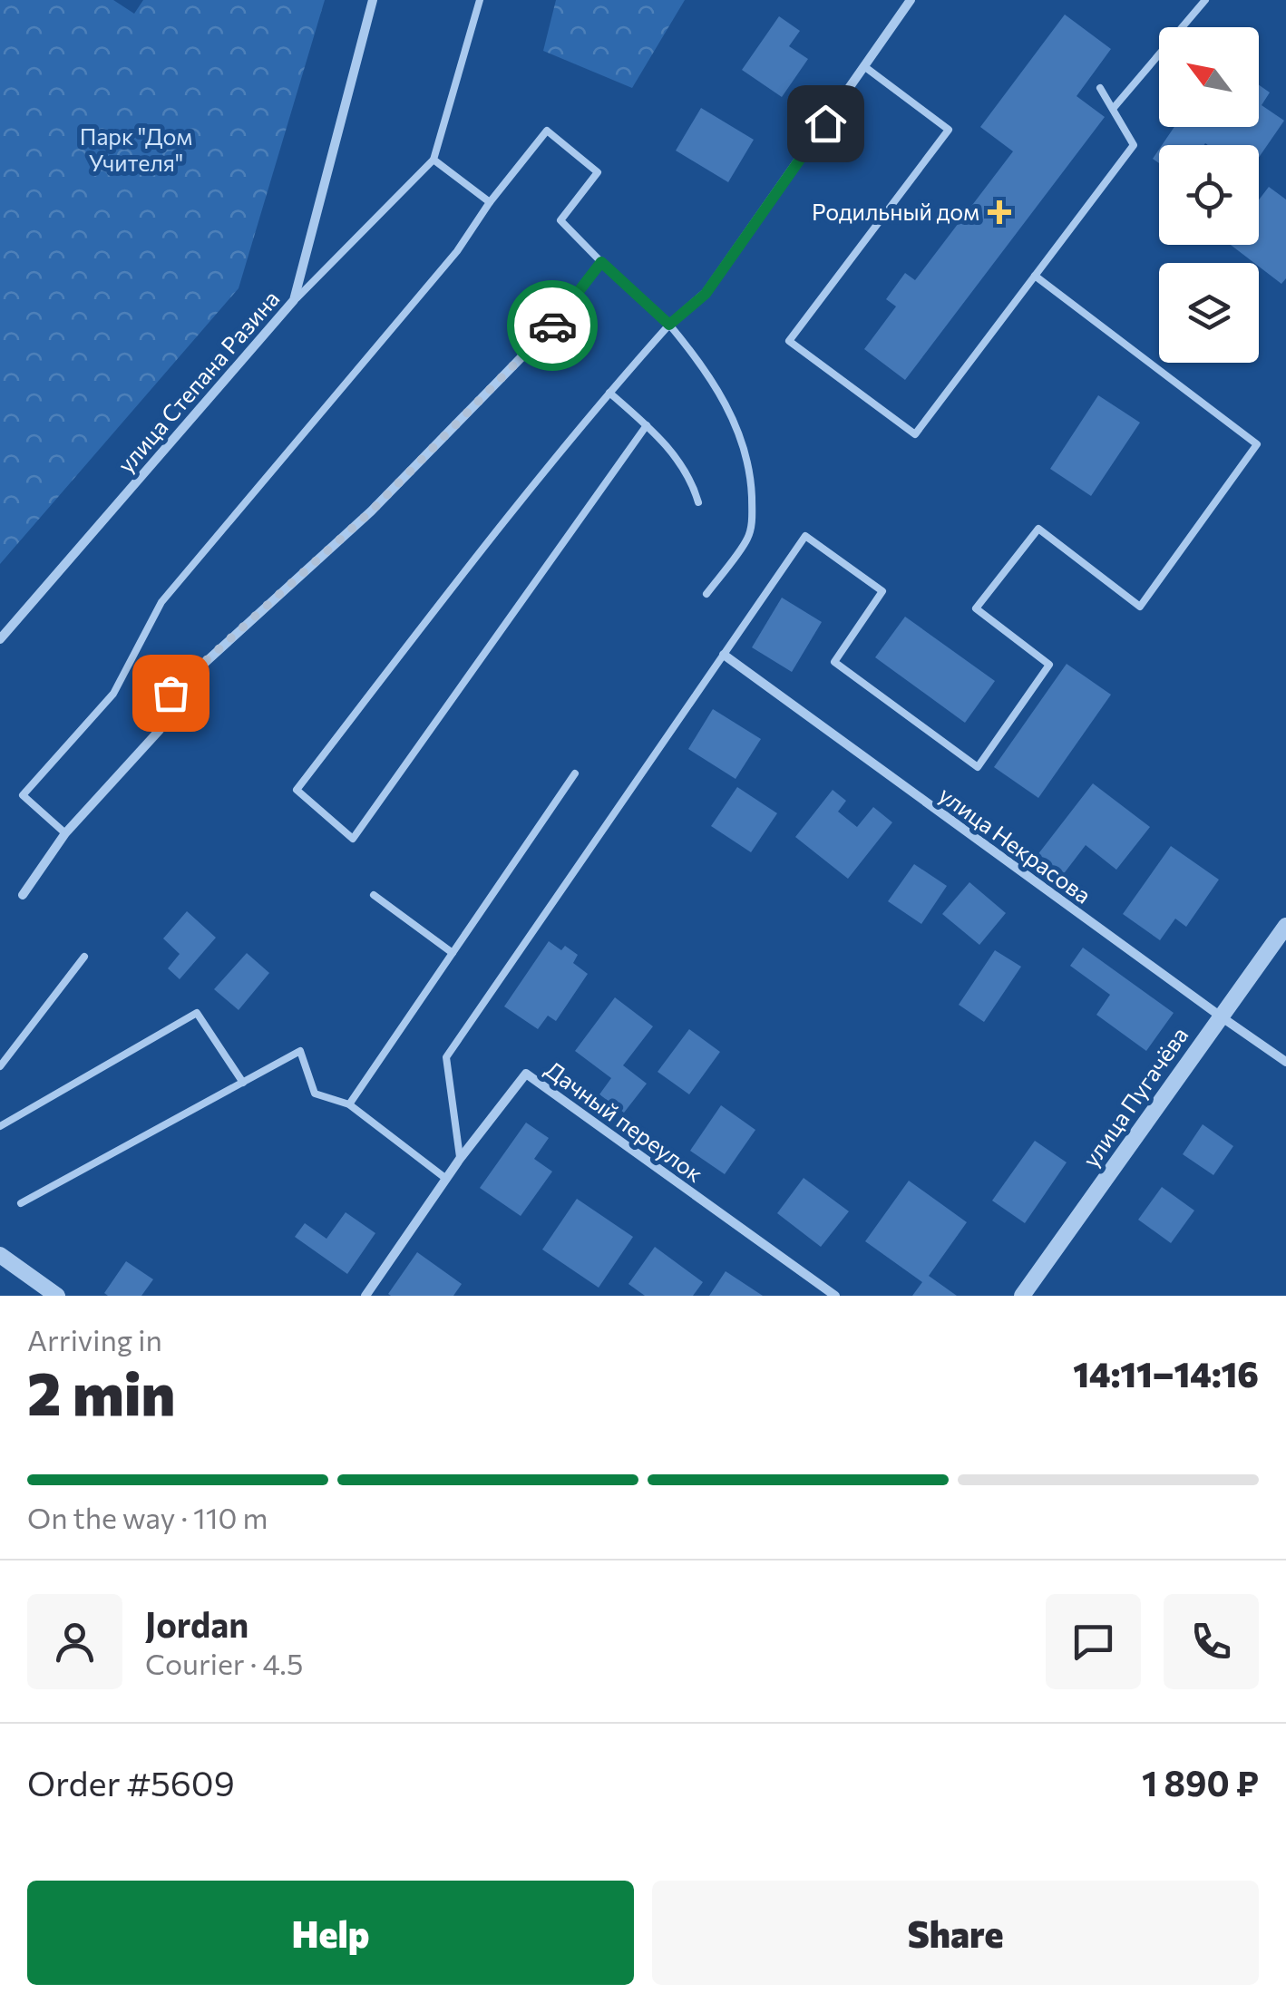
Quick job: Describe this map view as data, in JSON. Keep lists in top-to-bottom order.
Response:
{
  "streets": {
    "street": [
      "улица Степана Разина",
      "улица Некрасова",
      "улица Пугачёва",
      "Дачный переулок"
    ]
  },
  "crossings": [
    ["улица Некрасова", "улица Пугачёва"]
  ],
  "parks": ["Парк \"Дом Учителя\""],
  "places": {
    "health": ["Родильный дом"]
  },
  "north": "top left",
  "page": {
    "heading": ["2 min", "Arriving in", "14:11–14:16"],
    "panel": [
      "Jordan",
      "Courier · 4.5",
      "Order #5609",
      "1 890 ₽"
    ],
    "bar": "On the way · 110 m",
    "buttons": ["Help", "Share"]
  }
}
